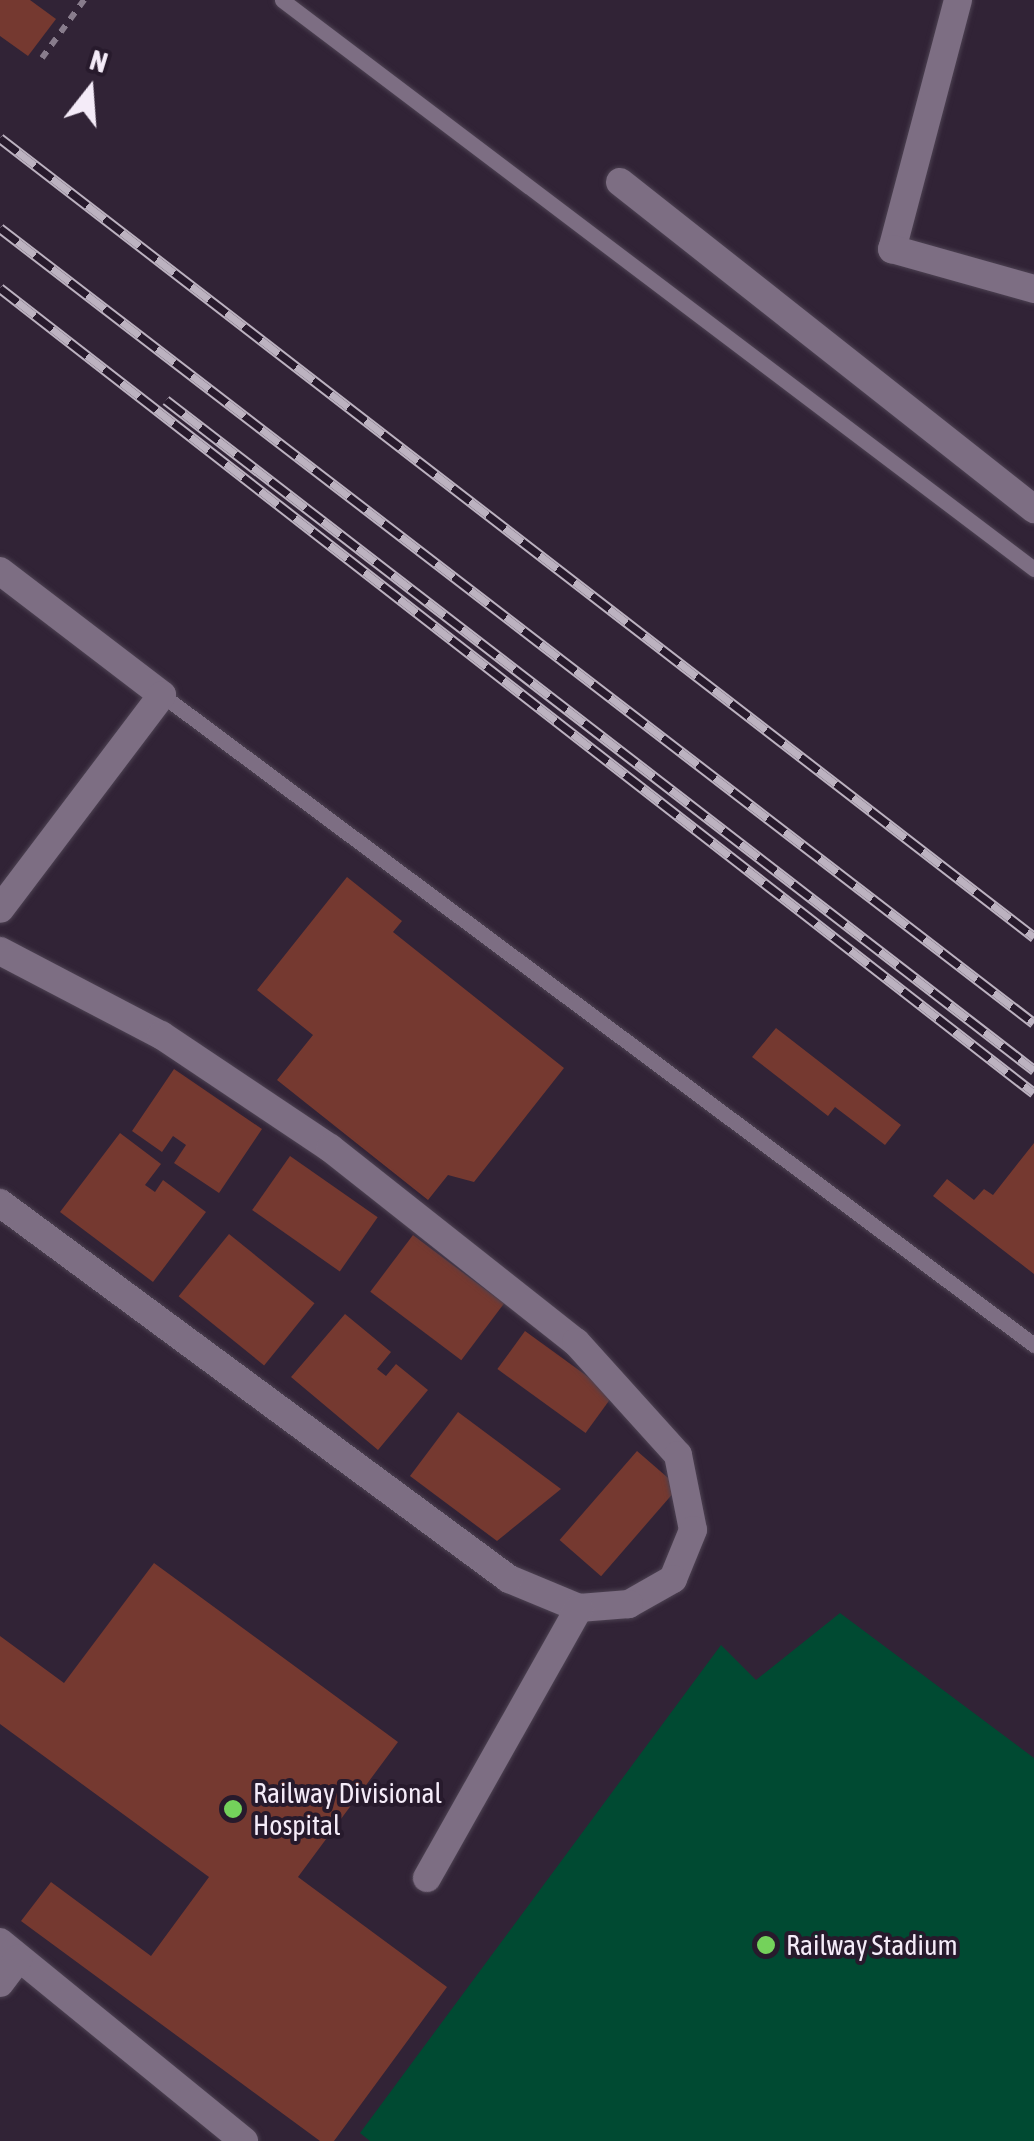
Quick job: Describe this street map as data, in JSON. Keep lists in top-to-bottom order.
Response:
{
  "places": ["Railway Divisional Hospital", "Railway Stadium"],
  "north": "top"
}
